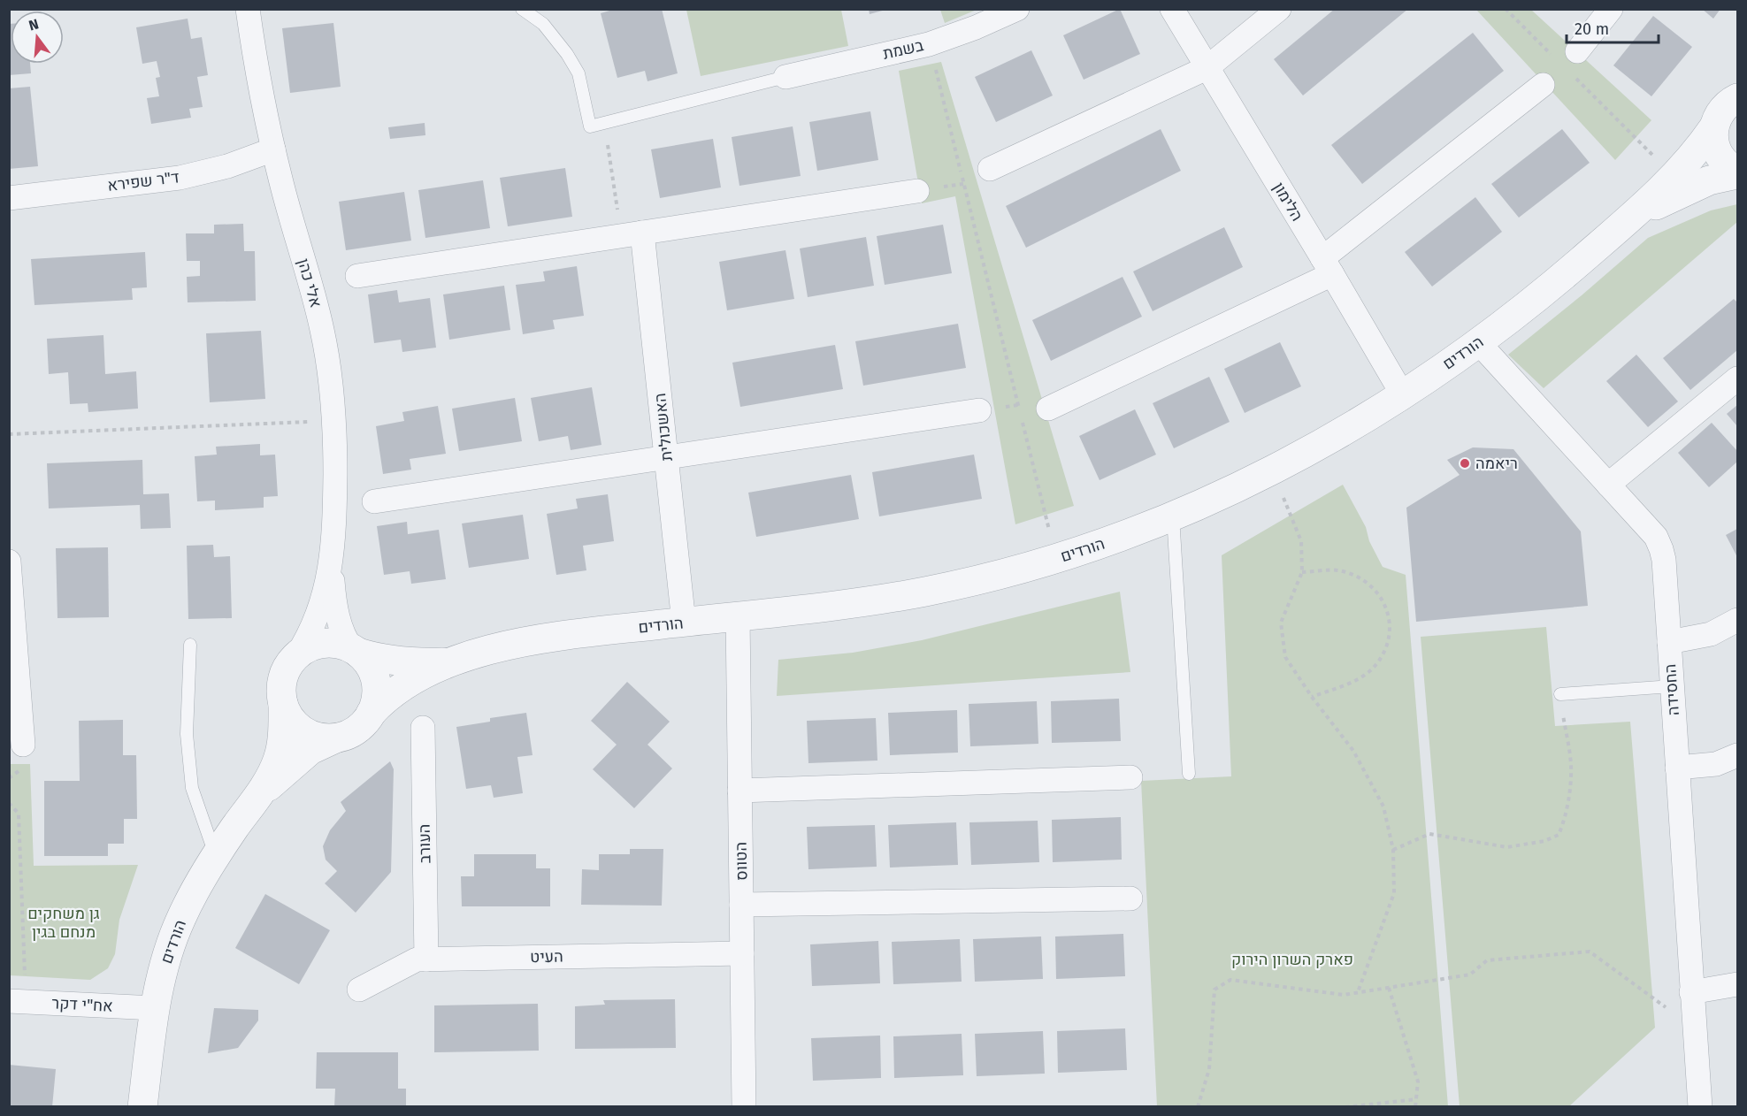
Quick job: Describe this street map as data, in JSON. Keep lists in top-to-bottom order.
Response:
{
  "streets": {
    "street": [
      "בשמת",
      "ד\"ר שפירא",
      "הלימון",
      "אלי כהן",
      "הורדים",
      "האשכולית",
      "החסידה",
      "העורב",
      "הטווס",
      "העיט",
      "אח\"י דקר"
    ]
  },
  "crossings": [
    ["ד\"ר שפירא", "אלי כהן"],
    ["הלימון", "הורדים"],
    ["אלי כהן", "הורדים"],
    ["הורדים", "האשכולית"],
    ["הורדים", "החסידה"],
    ["הורדים", "הטווס"],
    ["הורדים", "אח\"י דקר"],
    ["העורב", "העיט"],
    ["הטווס", "העיט"]
  ],
  "parks": ["גן משחקים מנחם בגין", "פארק השרון הירוק"],
  "places": ["ריאמה"],
  "scale_bar": "20 m",
  "north": "top"
}
